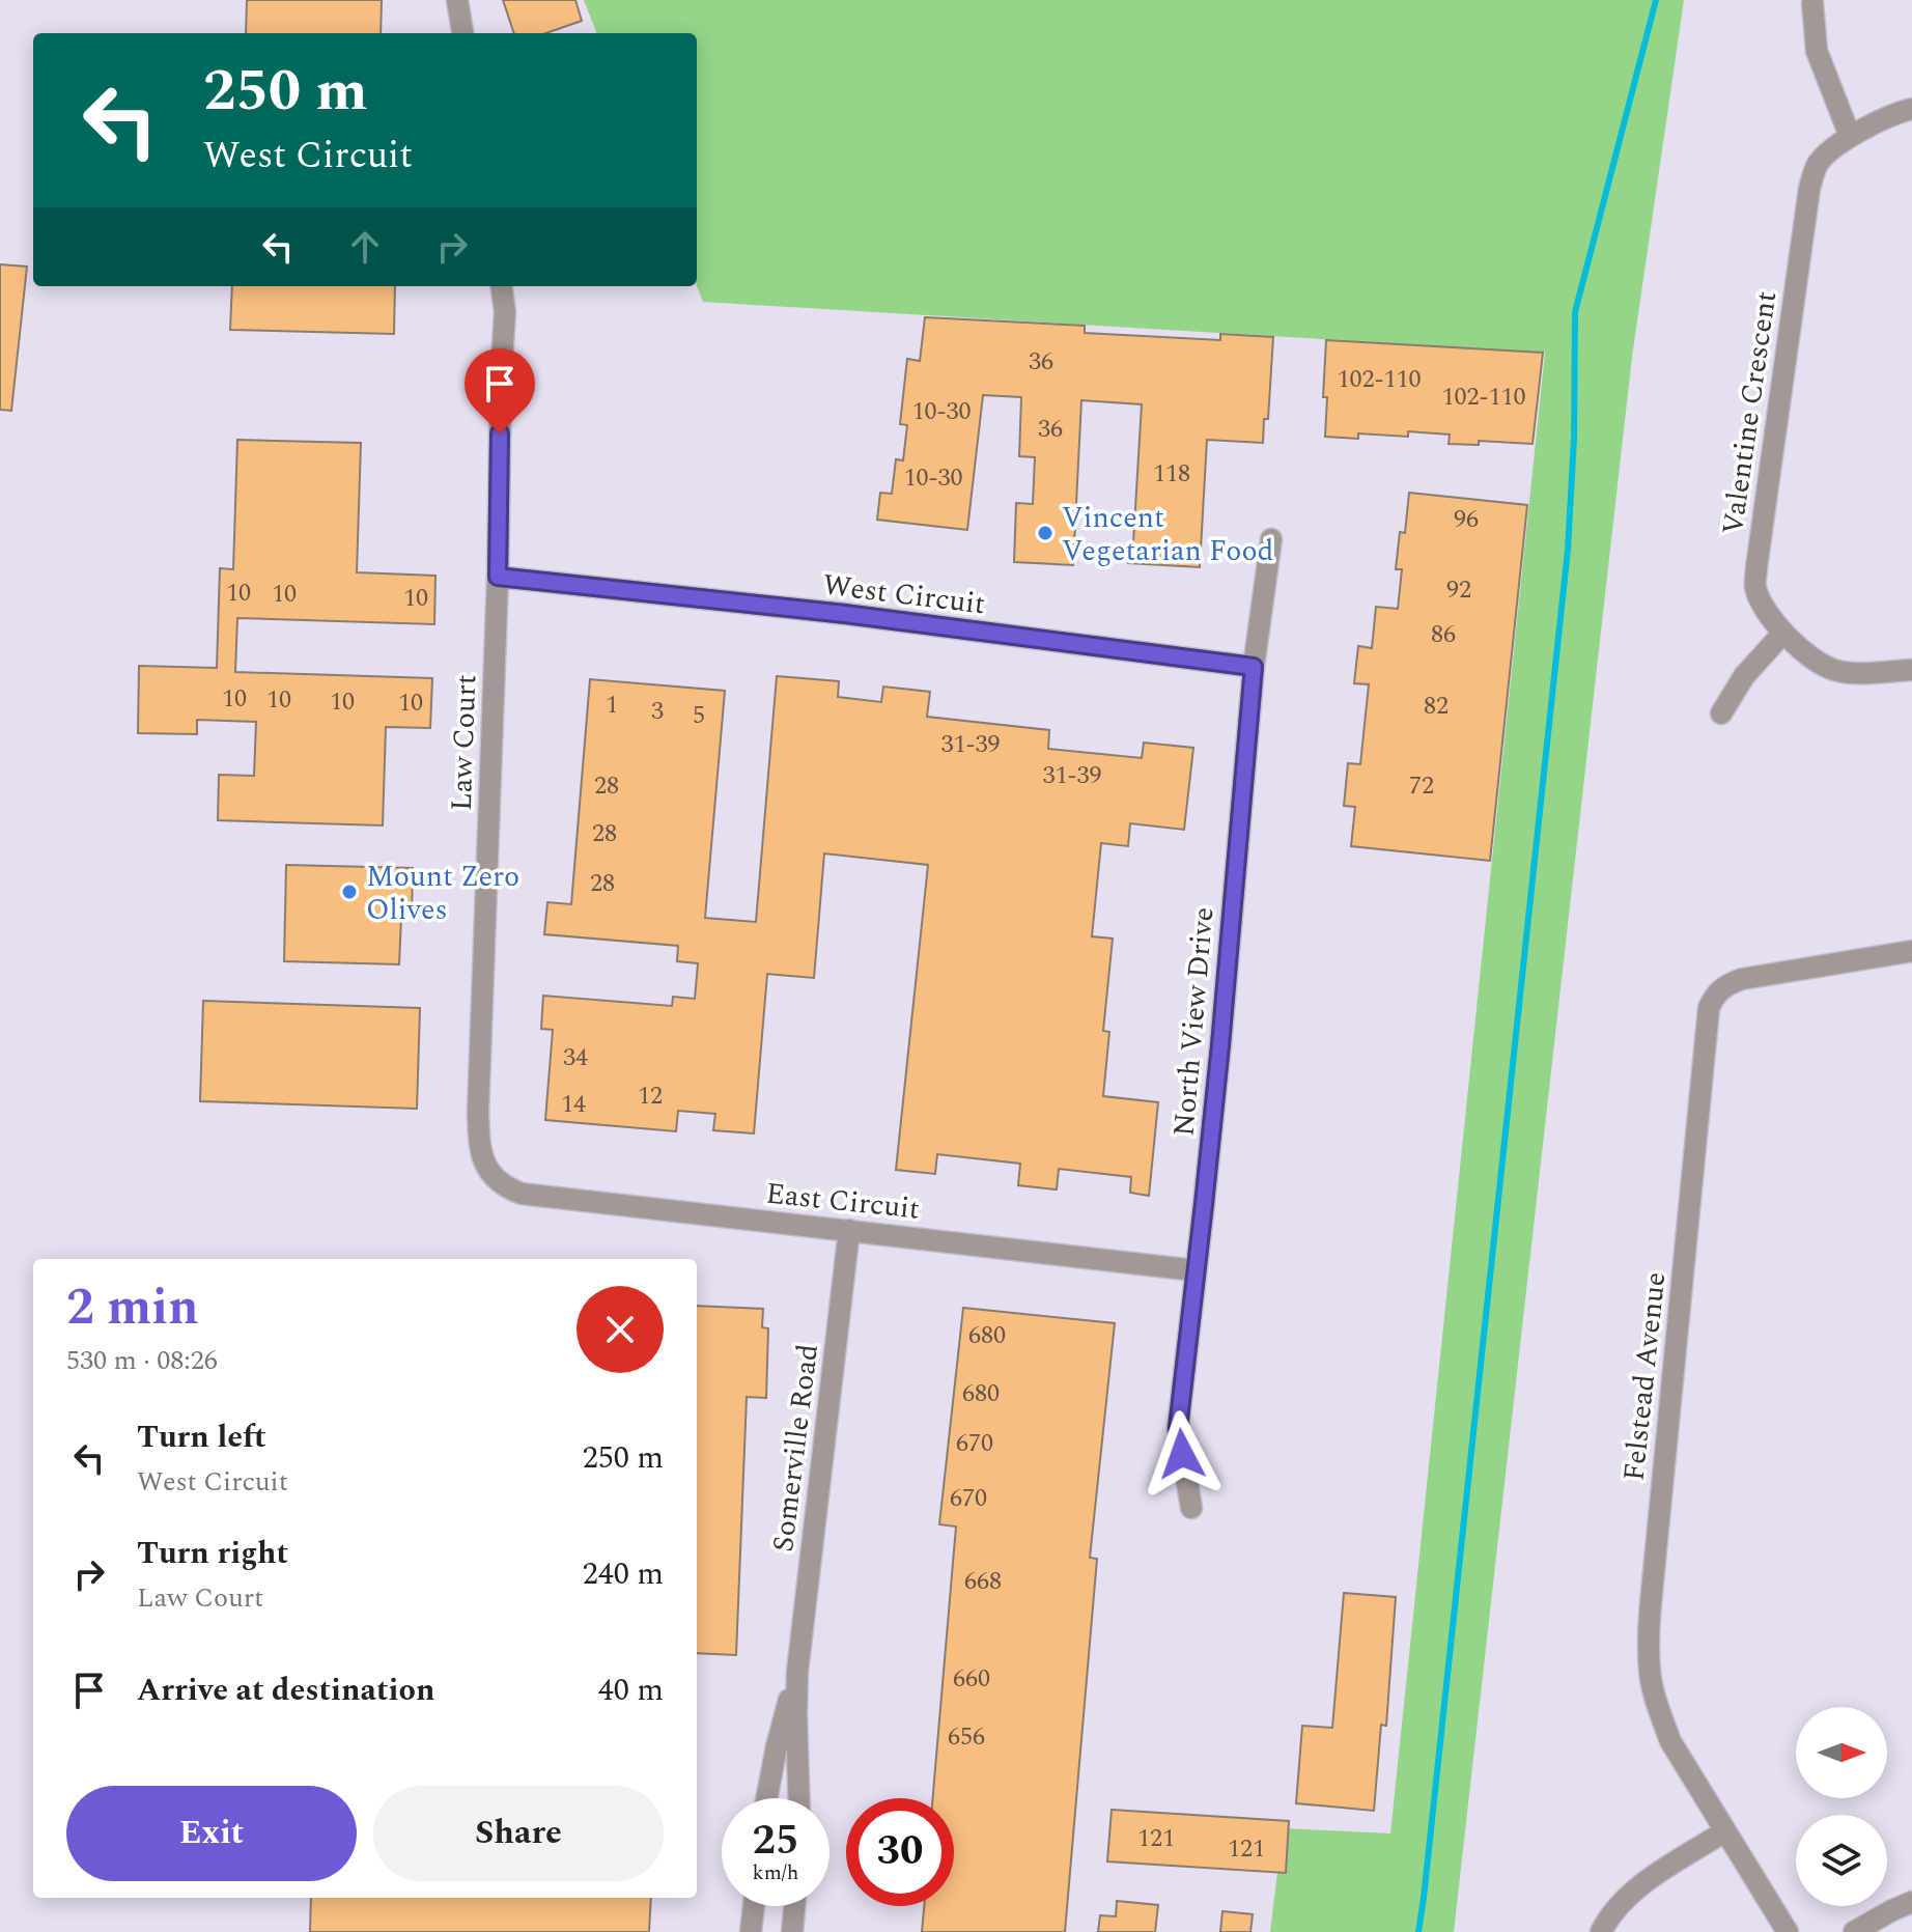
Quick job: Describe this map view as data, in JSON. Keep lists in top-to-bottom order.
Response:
{
  "streets": {
    "street": [
      "Valentine Crescent",
      "West Circuit",
      "Law Court",
      "North View Drive",
      "East Circuit",
      "Felstead Avenue",
      "Somerville Road"
    ]
  },
  "crossings": [
    ["West Circuit", "Law Court"],
    ["West Circuit", "North View Drive"],
    ["Law Court", "East Circuit"],
    ["North View Drive", "East Circuit"],
    ["East Circuit", "Somerville Road"]
  ],
  "places": ["Vincent Vegetarian Food", "Mount Zero Olives"],
  "house_numbers": [
    "36",
    "102-110",
    "102-110",
    "10-30",
    "36",
    "118",
    "10-30",
    "96",
    "92",
    "10",
    "10",
    "10",
    "86",
    "10",
    "10",
    "10",
    "10",
    "1",
    "82",
    "3",
    "5",
    "31-39",
    "31-39",
    "28",
    "72",
    "28",
    "28",
    "34",
    "12",
    "14",
    "680",
    "680",
    "670",
    "670",
    "668",
    "660",
    "656",
    "121",
    "121"
  ],
  "north": "right",
  "page": {
    "turn": ["250 m", "West Circuit"],
    "heading": ["2 min", "530 m · 08:26"],
    "list": [
      {
        "name": "Turn left",
        "note": "West Circuit",
        "value": "250 m"
      },
      {
        "name": "Turn right",
        "note": "Law Court",
        "value": "240 m"
      },
      {
        "name": "Arrive at destination",
        "value": "40 m"
      }
    ],
    "buttons": ["Exit", "Share"],
    "speed": "25 km/h",
    "limit": "30"
  }
}
